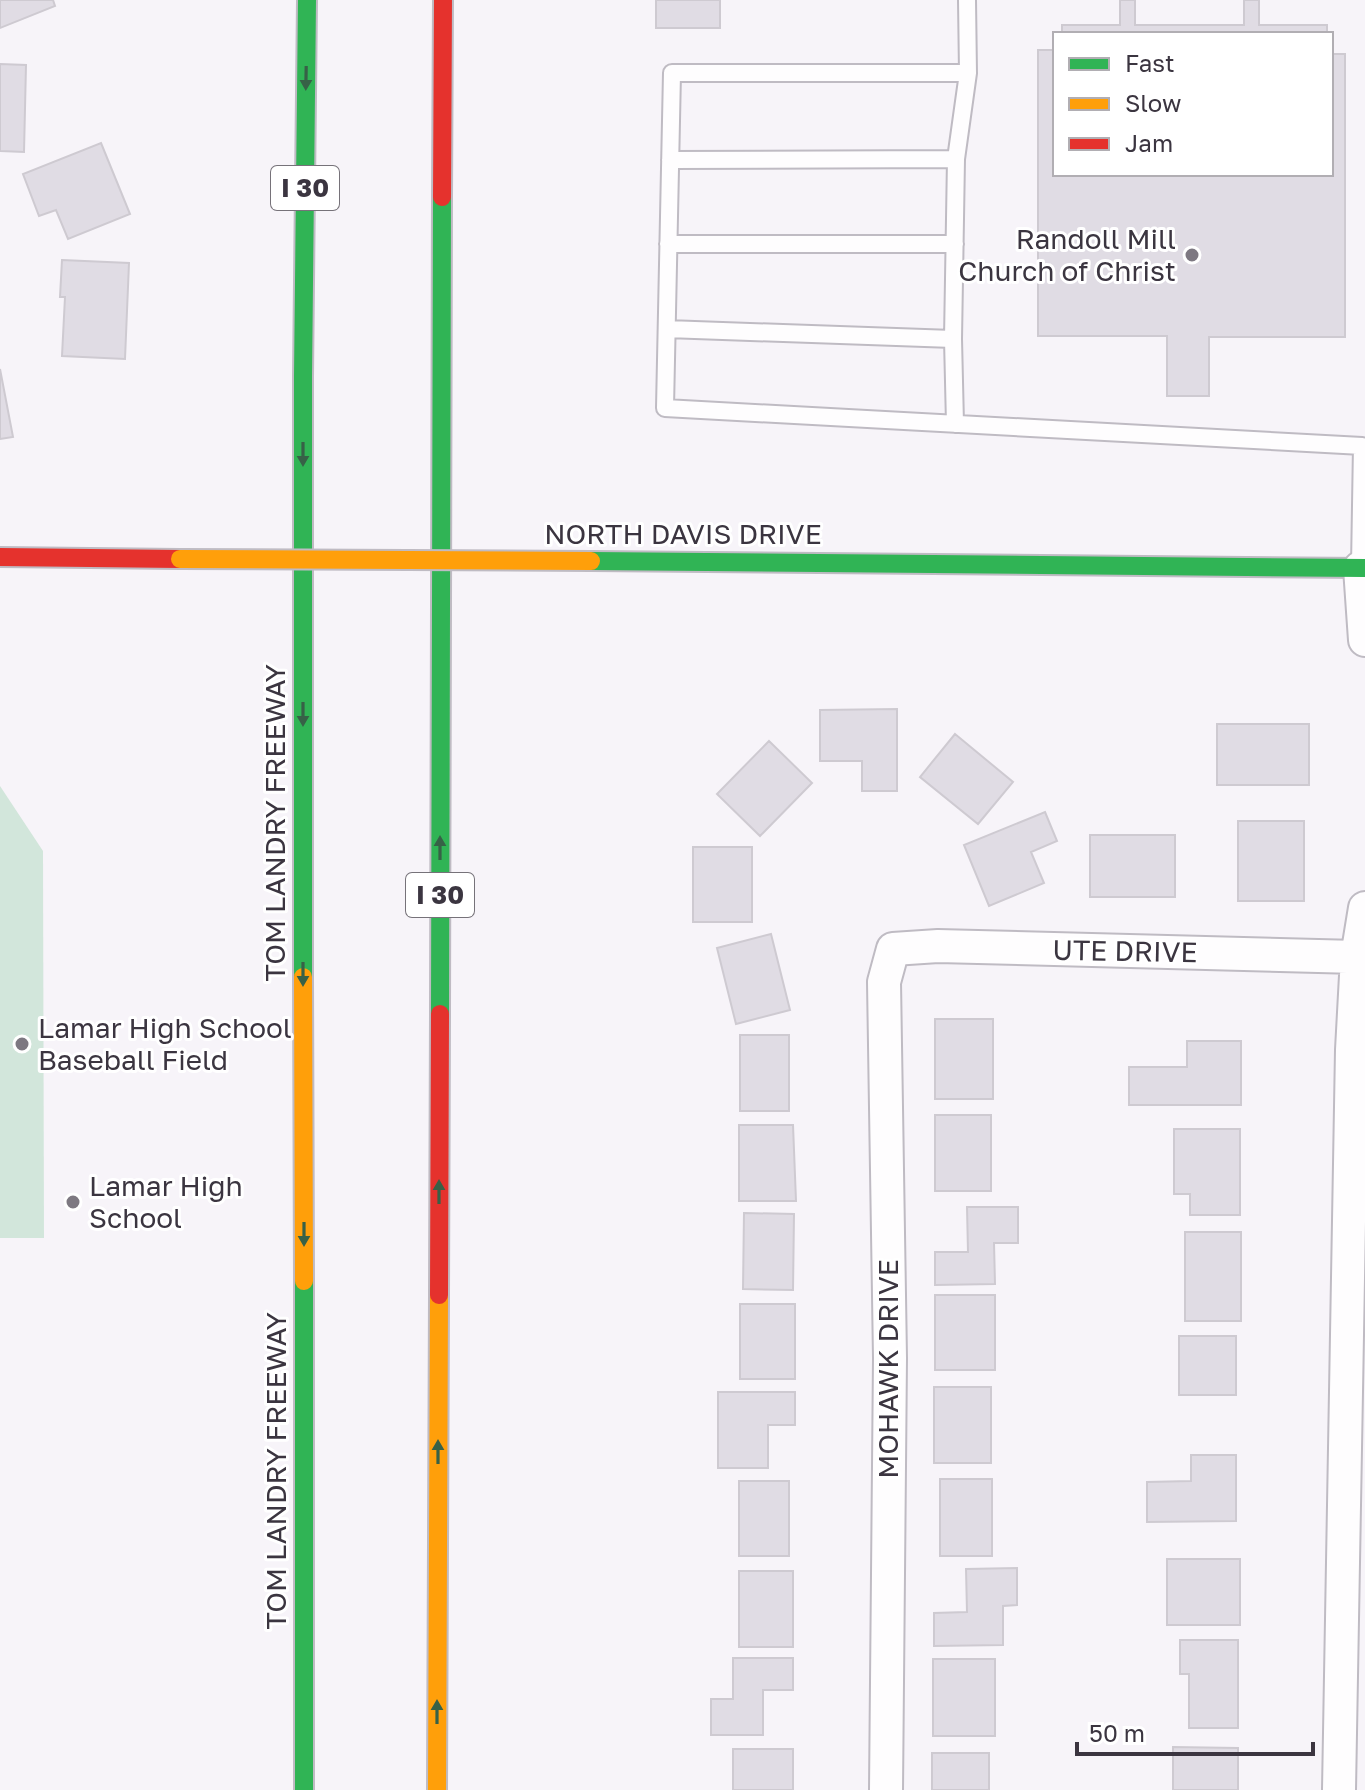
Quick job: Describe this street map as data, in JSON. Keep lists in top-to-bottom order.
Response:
{
  "streets": {
    "main road": ["I 30", "NORTH DAVIS DRIVE", "TOM LANDRY FREEWAY"],
    "street": ["UTE DRIVE", "MOHAWK DRIVE"]
  },
  "crossings": [
    ["UTE DRIVE", "MOHAWK DRIVE"]
  ],
  "places": ["Randoll Mill Church of Christ", "Lamar High School Baseball Field", "Lamar High School"],
  "legend": ["Fast", "Slow", "Jam"],
  "scale_bar": "50 m"
}
